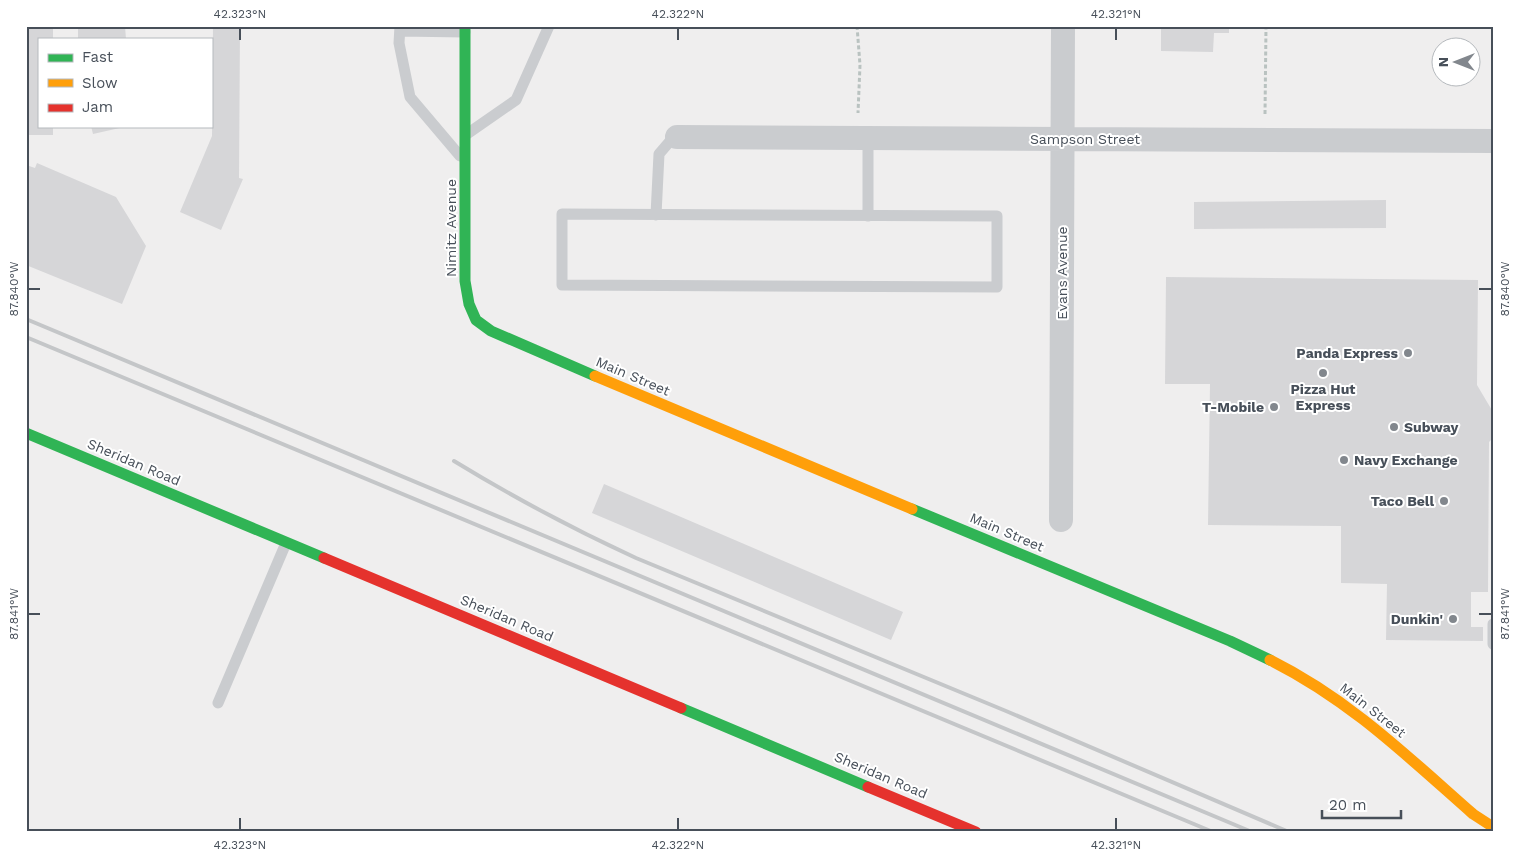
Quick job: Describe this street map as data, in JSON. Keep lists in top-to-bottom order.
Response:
{
  "streets": {
    "main road": ["Nimitz Avenue", "Main Street", "Sheridan Road"],
    "street": ["Sampson Street", "Evans Avenue"]
  },
  "crossings": [
    ["Sampson Street", "Evans Avenue"],
    ["Nimitz Avenue", "Main Street"]
  ],
  "places": [
    "Panda Express",
    "Pizza Hut Express",
    "T-Mobile",
    "Subway",
    "Navy Exchange",
    "Taco Bell",
    "Dunkin'"
  ],
  "legend": ["Fast", "Slow", "Jam"],
  "scale_bar": "20 m",
  "north": "left",
  "coordinates": [
    "42.323°N",
    "42.322°N",
    "42.321°N",
    "87.840°W",
    "87.841°W"
  ]
}
